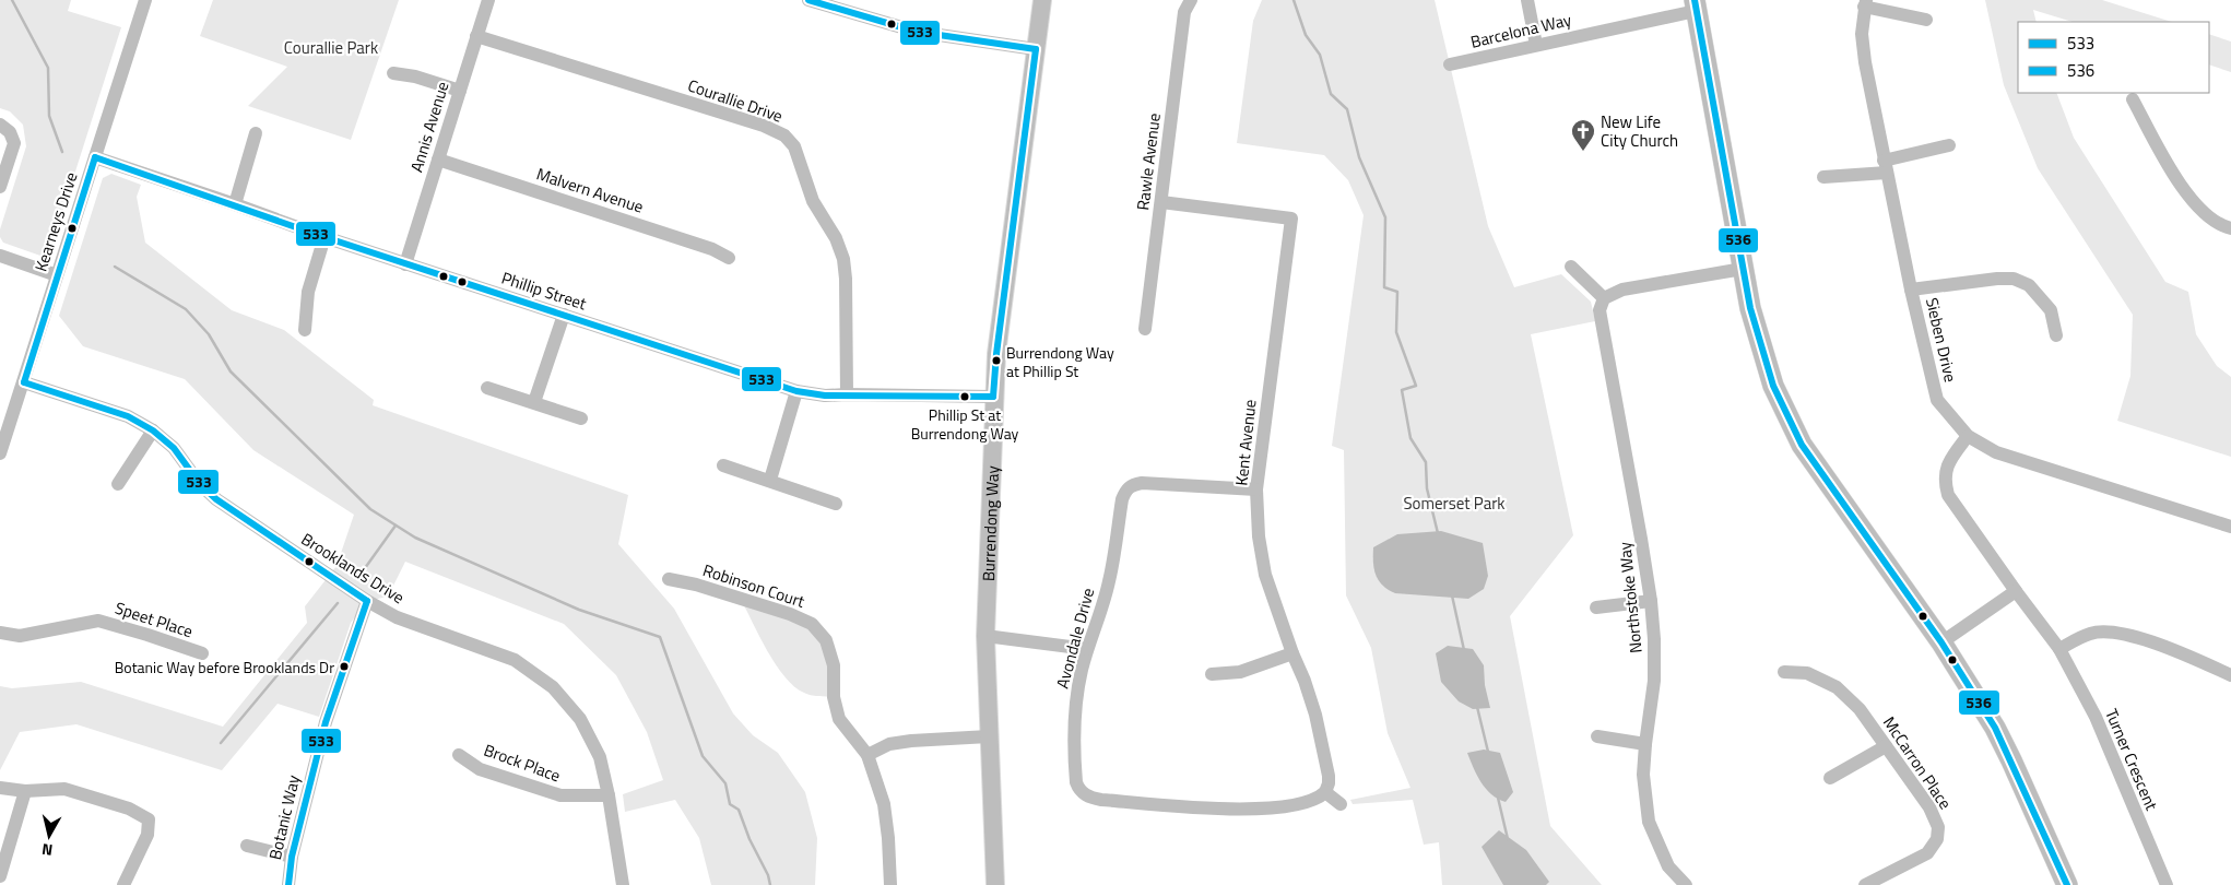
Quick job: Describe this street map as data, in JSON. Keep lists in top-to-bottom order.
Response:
{
  "streets": {
    "main road": ["Burrendong Way"],
    "street": [
      "Barcelona Way",
      "Courallie Drive",
      "Annis Avenue",
      "Rawle Avenue",
      "Malvern Avenue",
      "Kearneys Drive",
      "Phillip Street",
      "Sieben Drive",
      "Kent Avenue",
      "Brooklands Drive",
      "Robinson Court",
      "Northstoke Way",
      "Speet Place",
      "Avondale Drive",
      "Turner Crescent",
      "Brock Place",
      "McCarron Place",
      "Botanic Way"
    ]
  },
  "crossings": [
    ["Courallie Drive", "Annis Avenue"],
    ["Courallie Drive", "Phillip Street"],
    ["Annis Avenue", "Malvern Avenue"],
    ["Annis Avenue", "Phillip Street"],
    ["Rawle Avenue", "Kent Avenue"],
    ["Kearneys Drive", "Phillip Street"],
    ["Kearneys Drive", "Brooklands Drive"],
    ["Phillip Street", "Burrendong Way"],
    ["Sieben Drive", "Turner Crescent"],
    ["Kent Avenue", "Avondale Drive"],
    ["Brooklands Drive", "Brock Place"],
    ["Brooklands Drive", "Botanic Way"]
  ],
  "parks": ["Courallie Park", "Somerset Park"],
  "places": {
    "church": ["New Life City Church"],
    "other": ["Burrendong Way at Phillip St", "Phillip St at Burrendong Way", "Botanic Way before Brooklands Dr"]
  },
  "lines": ["transit line 533", "transit line 536"],
  "legend": ["533", "536"],
  "north": "bottom"
}
